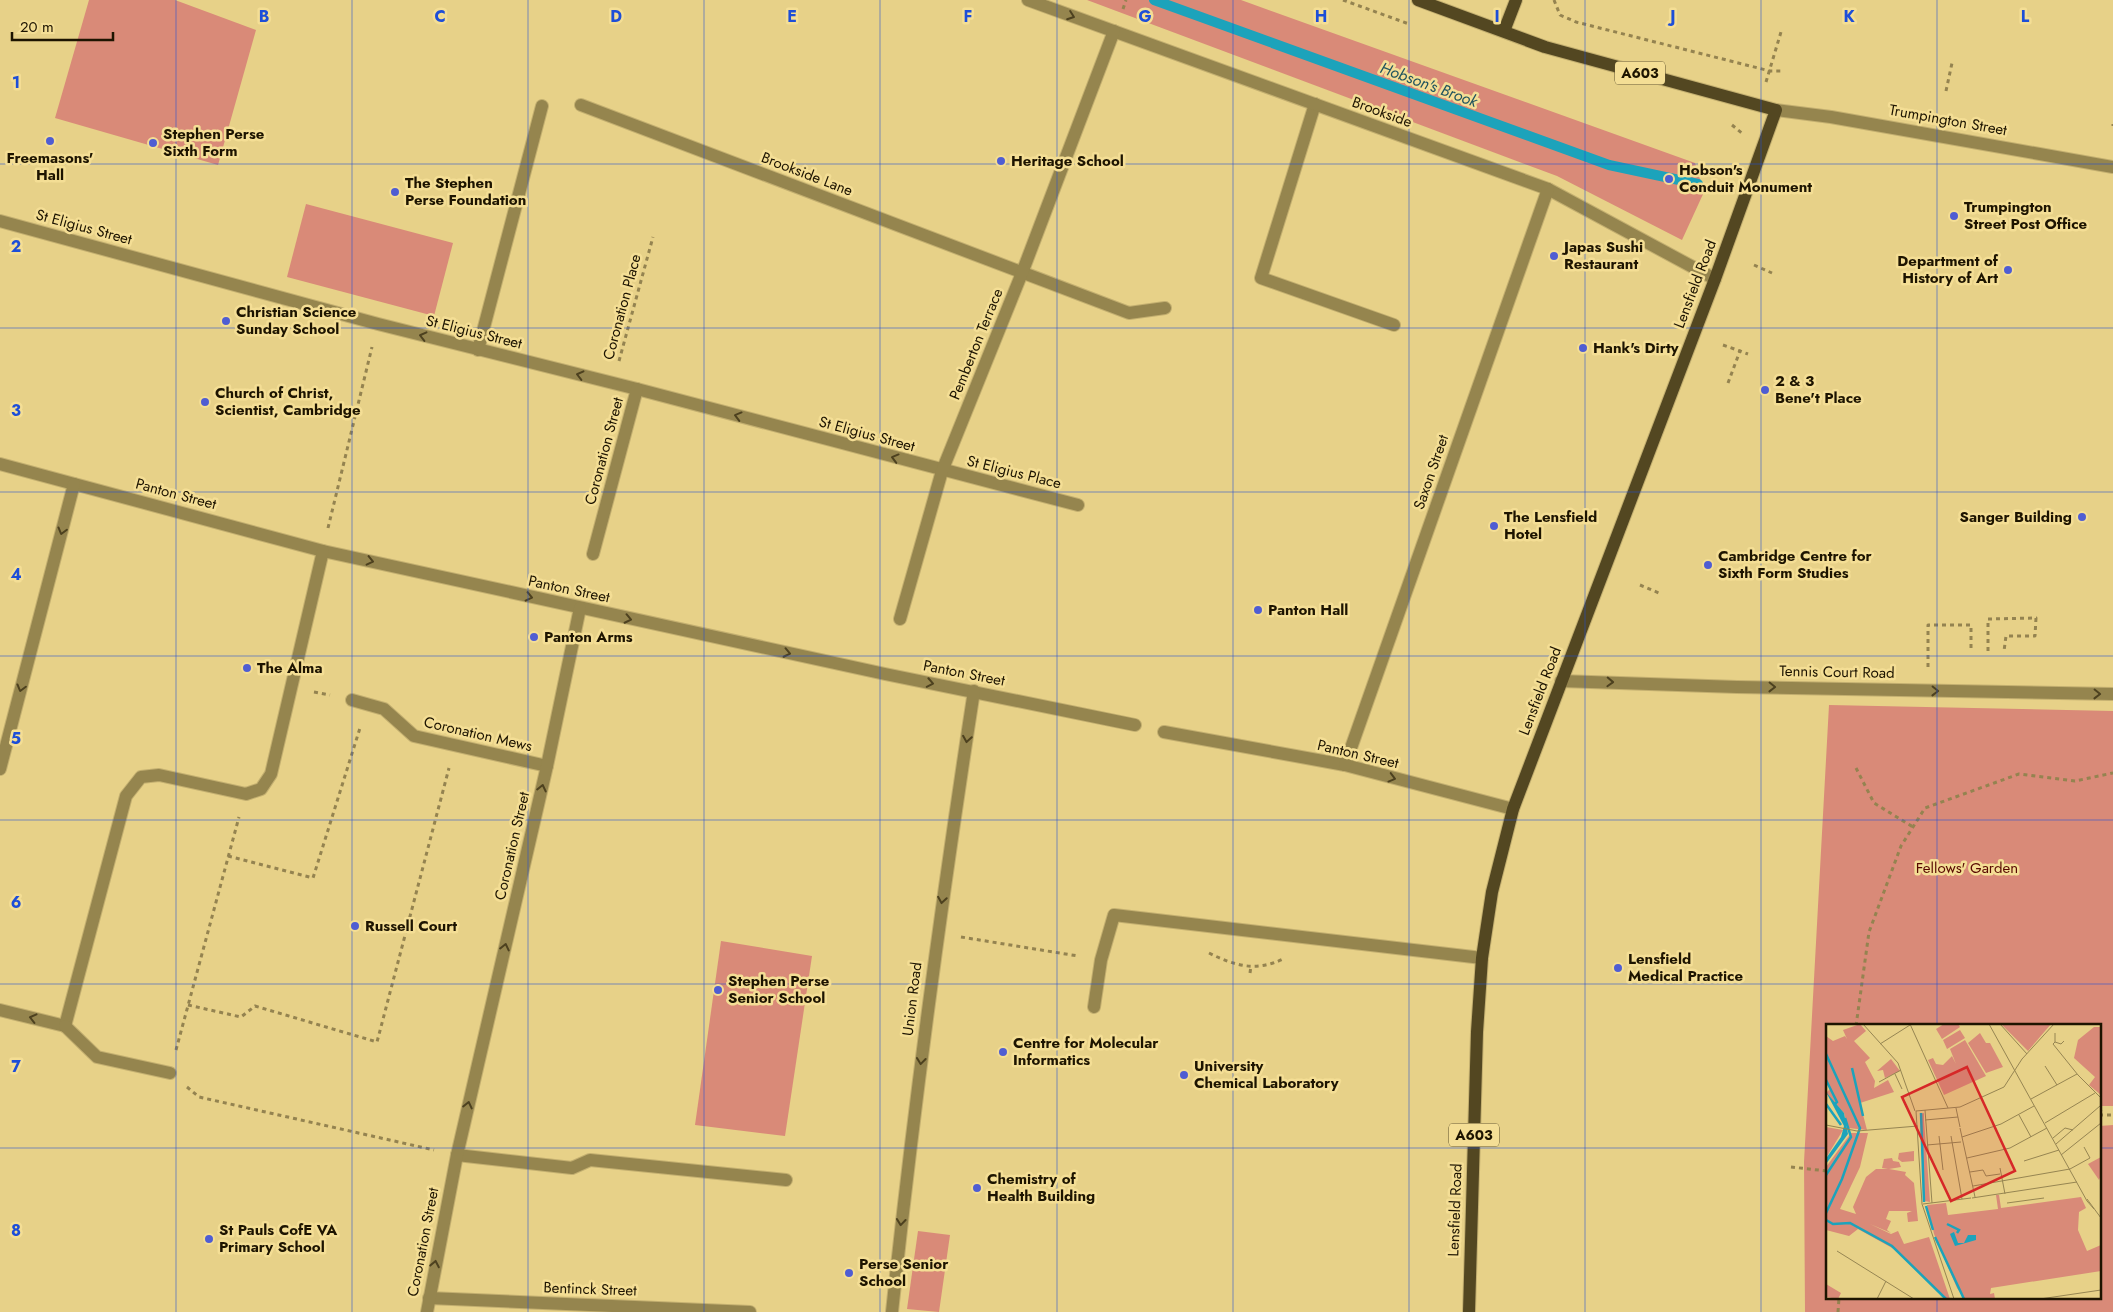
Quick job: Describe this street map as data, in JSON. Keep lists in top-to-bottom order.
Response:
{
  "streets": {
    "main road": ["A603", "Lensfield Road"],
    "street": [
      "Brookside",
      "Trumpington Street",
      "Brookside Lane",
      "St Eligius Street",
      "Pemberton Terrace",
      "Coronation Street",
      "St Eligius Place",
      "Saxon Street",
      "Panton Street",
      "Tennis Court Road",
      "Coronation Mews",
      "Union Road",
      "Bentinck Street"
    ],
    "path": ["Coronation Place"]
  },
  "crossings": [
    ["A603", "Trumpington Street"],
    ["A603", "Lensfield Road"],
    ["Brookside", "Lensfield Road"],
    ["Brookside", "Pemberton Terrace"],
    ["Brookside", "Saxon Street"],
    ["Trumpington Street", "Lensfield Road"],
    ["Brookside Lane", "Pemberton Terrace"],
    ["St Eligius Street", "Coronation Place"],
    ["St Eligius Street", "Pemberton Terrace"],
    ["St Eligius Street", "Coronation Street"],
    ["St Eligius Street", "St Eligius Place"],
    ["Lensfield Road", "Panton Street"],
    ["Lensfield Road", "Tennis Court Road"],
    ["Pemberton Terrace", "St Eligius Place"],
    ["Coronation Street", "Panton Street"],
    ["Coronation Street", "Coronation Mews"],
    ["Coronation Street", "Bentinck Street"],
    ["Saxon Street", "Panton Street"],
    ["Panton Street", "Union Road"]
  ],
  "one_way": [
    "St Eligius Street",
    "Coronation Street",
    "Panton Street",
    "Tennis Court Road",
    "Union Road"
  ],
  "water": ["Hobson's Brook"],
  "parks": ["Fellows' Garden"],
  "places": [
    "Freemasons' Hall",
    "Stephen Perse Sixth Form",
    "Heritage School",
    "Hobson's Conduit Monument",
    "The Stephen Perse Foundation",
    "Trumpington Street Post Office",
    "Japas Sushi Restaurant",
    "Department of History of Art",
    "Christian Science Sunday School",
    "Hank's Dirty",
    "2 & 3 Bene't Place",
    "Church of Christ, Scientist, Cambridge",
    "Sanger Building",
    "The Lensfield Hotel",
    "Cambridge Centre for Sixth Form Studies",
    "Panton Hall",
    "Panton Arms",
    "The Alma",
    "Russell Court",
    "Lensfield Medical Practice",
    "Stephen Perse Senior School",
    "Centre for Molecular Informatics",
    "University Chemical Laboratory",
    "Chemistry of Health Building",
    "St Pauls CofE VA Primary School",
    "Perse Senior School"
  ],
  "scale_bar": "20 m",
  "grid": {
    "columns": [
      "B",
      "C",
      "D",
      "E",
      "F",
      "G",
      "H",
      "I",
      "J",
      "K",
      "L"
    ],
    "rows": [
      "1",
      "2",
      "3",
      "4",
      "5",
      "6",
      "7",
      "8"
    ]
  }
}
